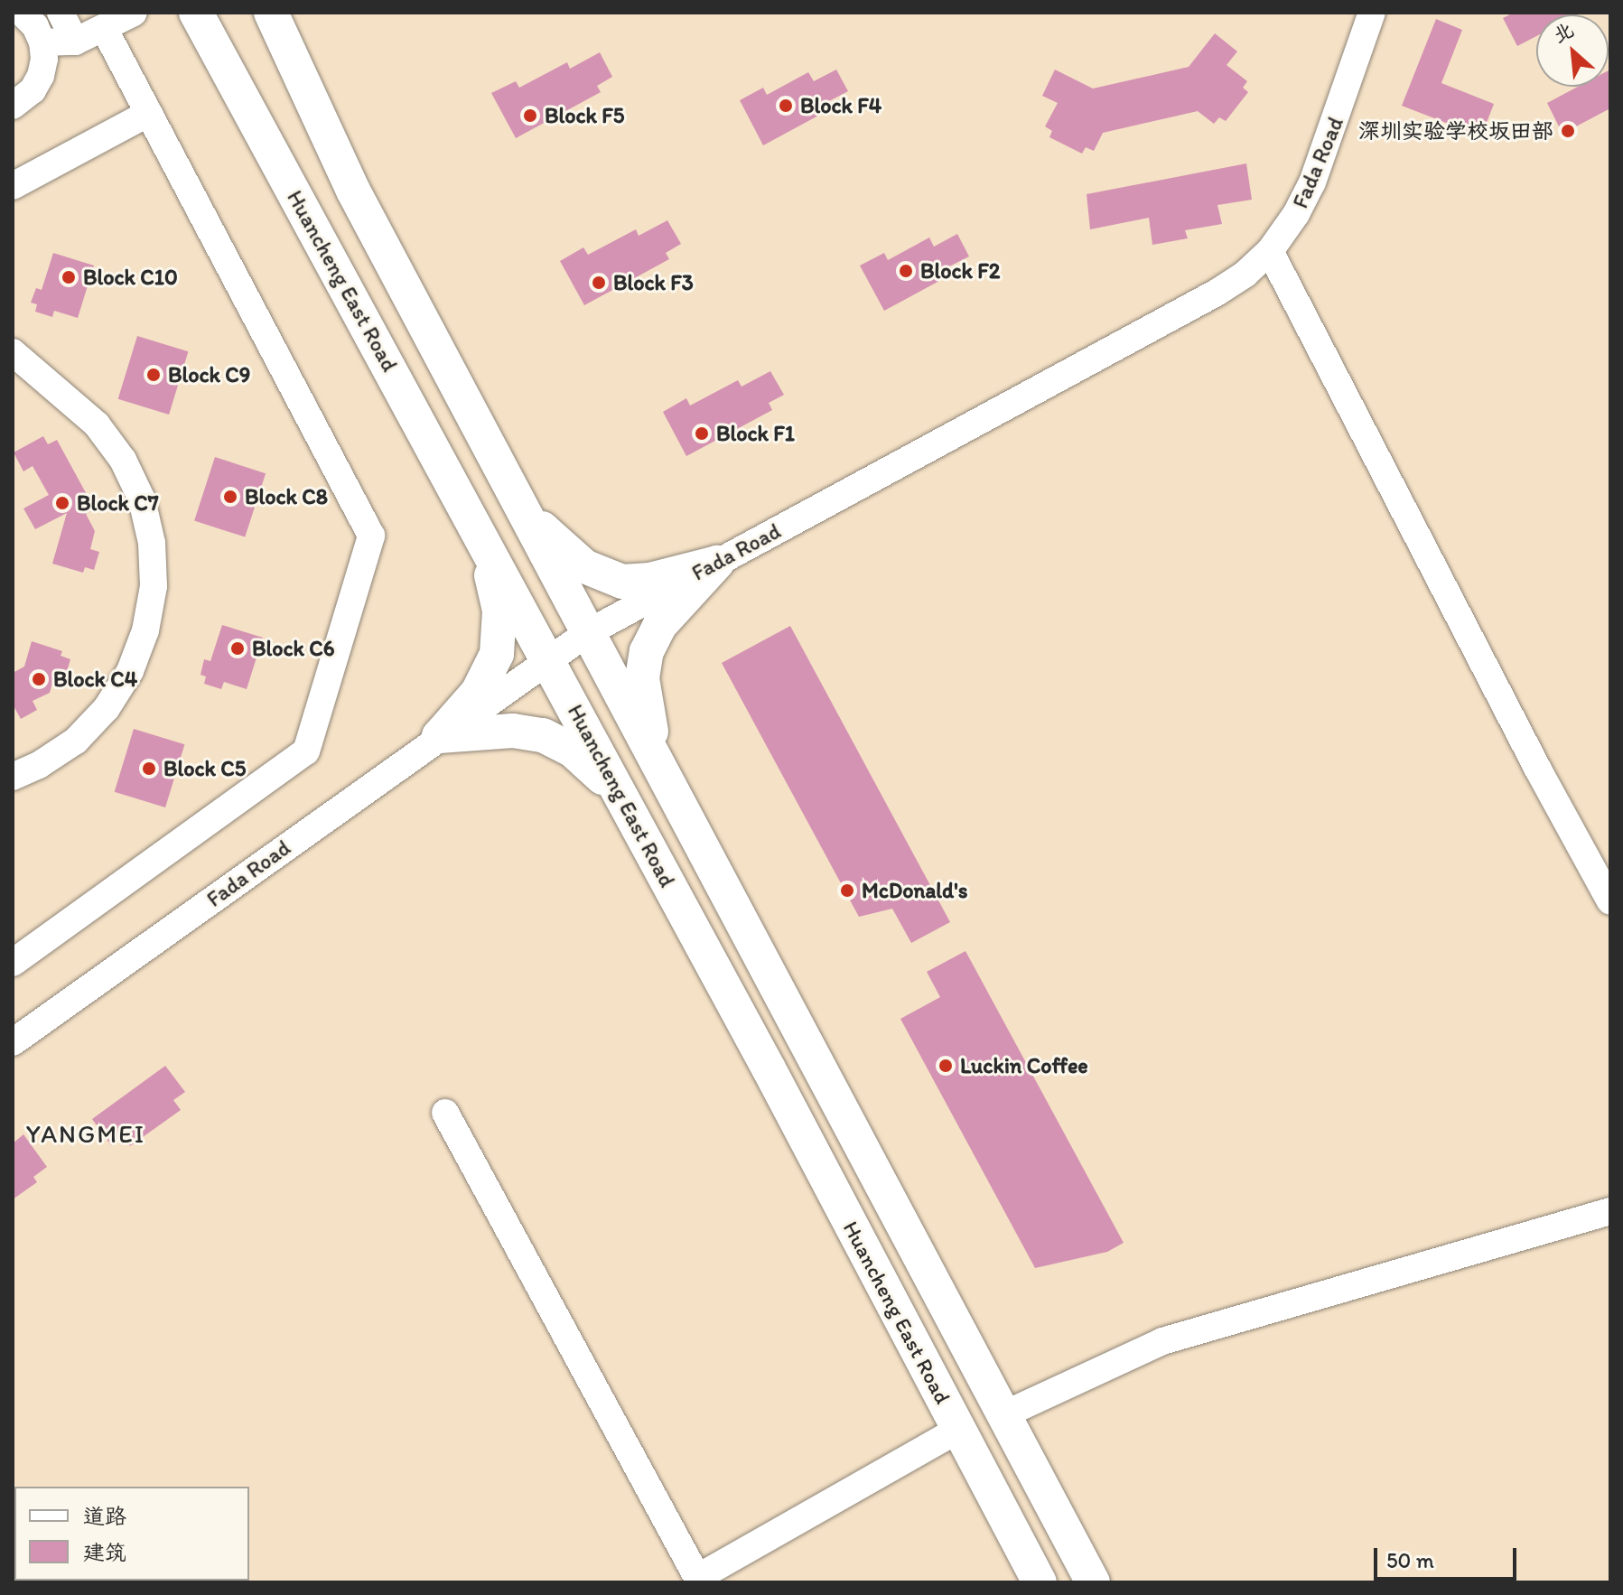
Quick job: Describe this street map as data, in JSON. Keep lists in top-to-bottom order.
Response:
{
  "streets": {
    "main road": ["Huancheng East Road"],
    "street": ["Fada Road"]
  },
  "crossings": [
    ["Fada Road", "Huancheng East Road"]
  ],
  "districts": ["YANGMEI"],
  "places": [
    "Block F4",
    "Block F5",
    "深圳实验学校坂田部",
    "Block F2",
    "Block C10",
    "Block F3",
    "Block C9",
    "Block F1",
    "Block C8",
    "Block C7",
    "Block C6",
    "Block C4",
    "Block C5",
    "McDonald's",
    "Luckin Coffee"
  ],
  "legend": ["道路", "建筑"],
  "scale_bar": "50 m",
  "north": "top left"
}
